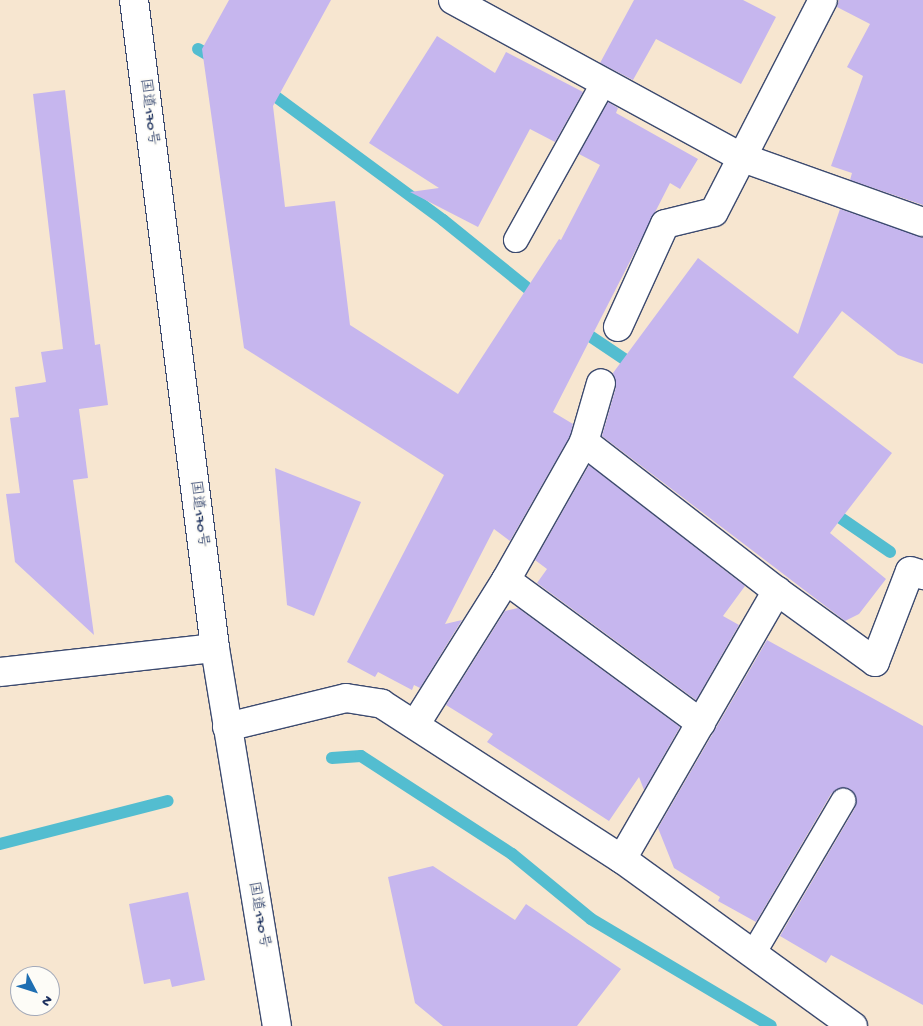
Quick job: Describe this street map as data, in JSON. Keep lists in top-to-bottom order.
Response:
{
  "streets": {
    "main road": ["国道170号"]
  },
  "north": "bottom right"
}
